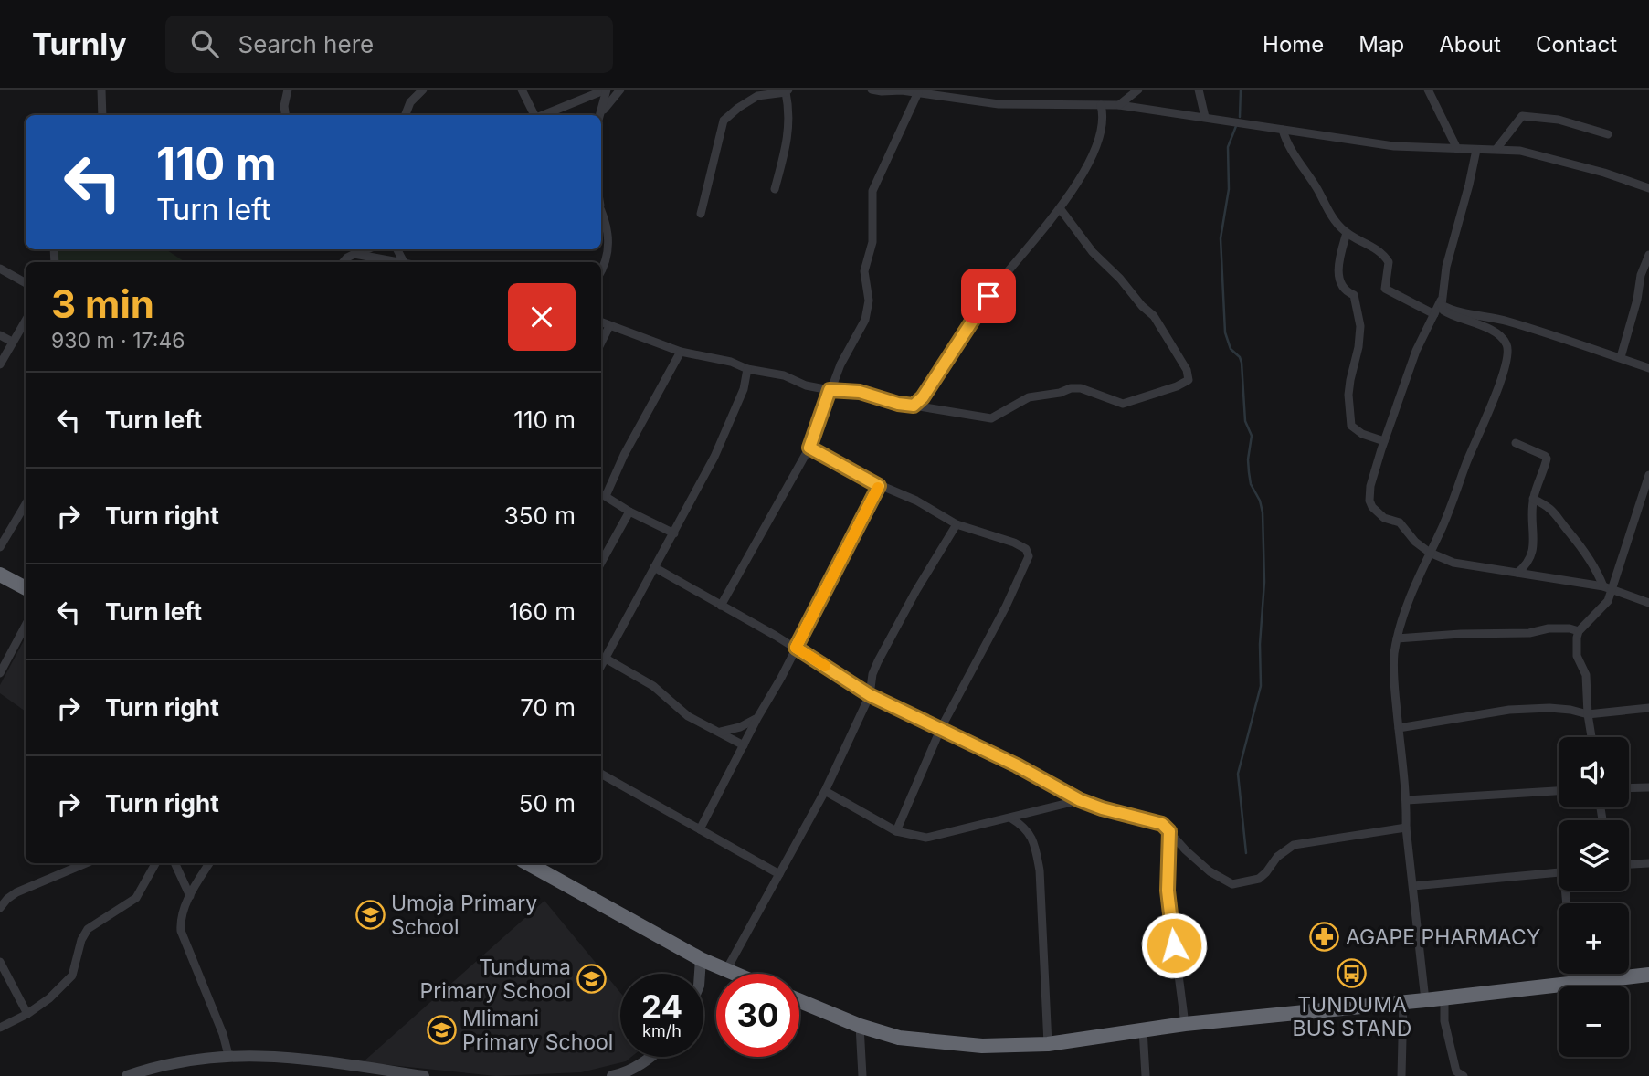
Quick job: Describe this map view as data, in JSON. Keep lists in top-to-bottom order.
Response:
{
  "places": {
    "school or university": ["Umoja Primary School", "Tunduma Primary School", "Mlimani Primary School"],
    "pharmacy": ["AGAPE PHARMACY"],
    "bus stop": ["TUNDUMA BUS STAND"]
  },
  "page": {
    "header": "Turnly",
    "search": "Search here",
    "nav": [
      "Home",
      "Map",
      "About",
      "Contact"
    ],
    "turn": ["110 m", "Turn left"],
    "heading": ["3 min", "930 m · 17:46"],
    "list": [
      {
        "name": "Turn left",
        "value": "110 m"
      },
      {
        "name": "Turn right",
        "value": "350 m"
      },
      {
        "name": "Turn left",
        "value": "160 m"
      },
      {
        "name": "Turn right",
        "value": "70 m"
      },
      {
        "name": "Turn right",
        "value": "50 m"
      }
    ],
    "map_buttons": ["+", "−"],
    "speed": "24 km/h",
    "limit": "30"
  }
}
